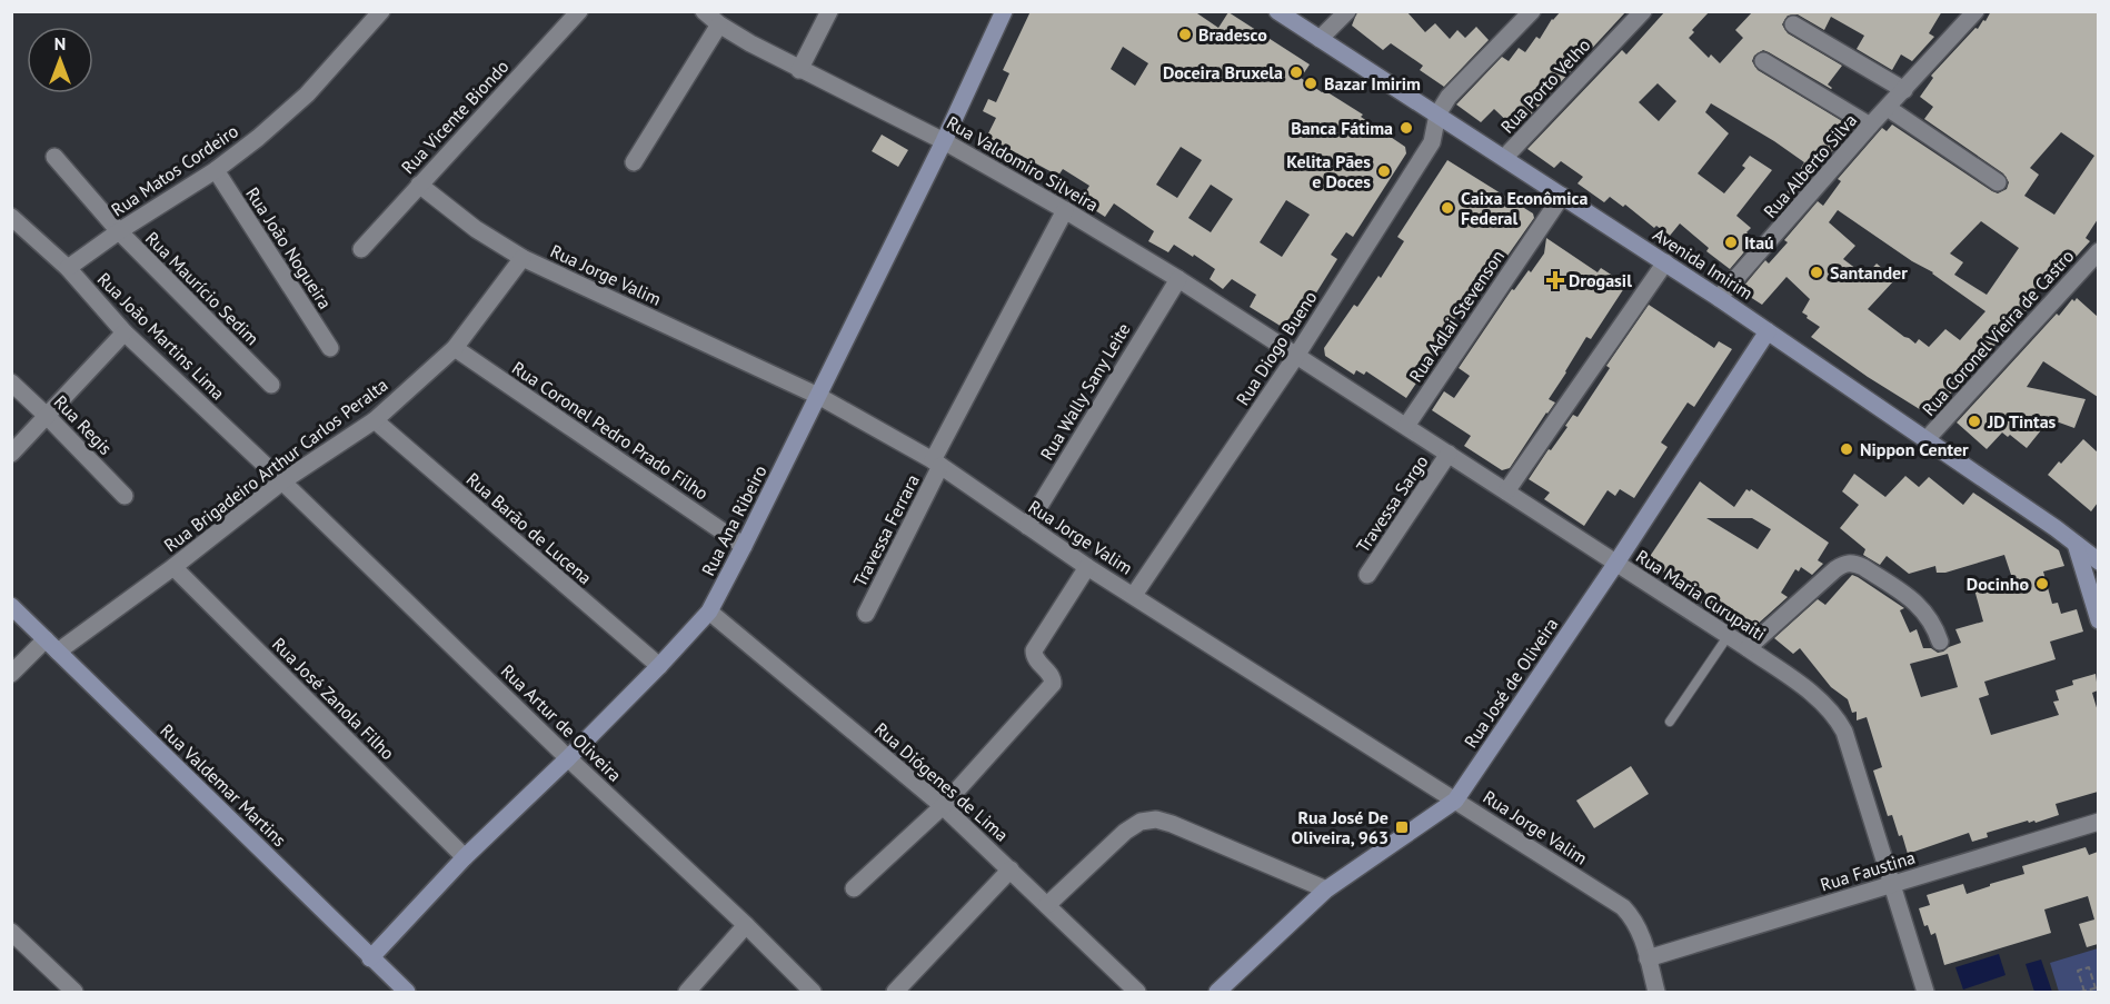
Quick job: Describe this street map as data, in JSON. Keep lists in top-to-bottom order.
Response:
{
  "streets": {
    "street": [
      "Rua Porto Velho",
      "Rua Vicente Biondo",
      "Rua Valdomiro Silveira",
      "Rua Alberto Silva",
      "Rua Matos Cordeiro",
      "Rua João Nogueira",
      "Avenida Imirim",
      "Rua Jorge Valim",
      "Rua Maurício Sedim",
      "Rua Adlai Stevenson",
      "Rua Coronel Vieira de Castro",
      "Rua João Martins Lima",
      "Rua Diogo Bueno",
      "Rua Wally Sany Leite",
      "Rua Regis",
      "Rua Coronel Pedro Prado Filho",
      "Rua Brigadeiro Arthur Carlos Peralta",
      "Travessa Sargo",
      "Rua Ana Ribeiro",
      "Rua Barão de Lucena",
      "Travessa Ferrara",
      "Rua Maria Curupaiti",
      "Rua José de Oliveira",
      "Rua José Zanola Filho",
      "Rua Artur de Oliveira",
      "Rua Diógenes de Lima",
      "Rua Valdemar Martins",
      "Rua Faustina"
    ]
  },
  "crossings": [
    ["Rua Porto Velho", "Avenida Imirim"],
    ["Rua Vicente Biondo", "Rua Jorge Valim"],
    ["Rua Valdomiro Silveira", "Rua Diogo Bueno"],
    ["Rua Valdomiro Silveira", "Rua Wally Sany Leite"],
    ["Rua Valdomiro Silveira", "Rua Ana Ribeiro"],
    ["Rua Valdomiro Silveira", "Travessa Ferrara"],
    ["Rua Valdomiro Silveira", "Rua Maria Curupaiti"],
    ["Rua Alberto Silva", "Avenida Imirim"],
    ["Rua Matos Cordeiro", "Rua João Nogueira"],
    ["Rua Matos Cordeiro", "Rua Maurício Sedim"],
    ["Rua Matos Cordeiro", "Rua João Martins Lima"],
    ["Avenida Imirim", "Rua Adlai Stevenson"],
    ["Avenida Imirim", "Rua Coronel Vieira de Castro"],
    ["Avenida Imirim", "Rua Diogo Bueno"],
    ["Avenida Imirim", "Rua José de Oliveira"],
    ["Rua Jorge Valim", "Rua Diogo Bueno"],
    ["Rua Jorge Valim", "Rua Wally Sany Leite"],
    ["Rua Jorge Valim", "Rua Brigadeiro Arthur Carlos Peralta"],
    ["Rua Jorge Valim", "Rua Ana Ribeiro"],
    ["Rua Jorge Valim", "Travessa Ferrara"],
    ["Rua Jorge Valim", "Rua José de Oliveira"],
    ["Rua Jorge Valim", "Rua Faustina"],
    ["Rua Adlai Stevenson", "Rua Maria Curupaiti"],
    ["Rua João Martins Lima", "Rua Brigadeiro Arthur Carlos Peralta"],
    ["Rua João Martins Lima", "Rua Artur de Oliveira"],
    ["Rua Diogo Bueno", "Rua Maria Curupaiti"],
    ["Rua Coronel Pedro Prado Filho", "Rua Brigadeiro Arthur Carlos Peralta"],
    ["Rua Coronel Pedro Prado Filho", "Rua Ana Ribeiro"],
    ["Rua Brigadeiro Arthur Carlos Peralta", "Rua Barão de Lucena"],
    ["Rua Brigadeiro Arthur Carlos Peralta", "Rua José Zanola Filho"],
    ["Rua Brigadeiro Arthur Carlos Peralta", "Rua Artur de Oliveira"],
    ["Rua Brigadeiro Arthur Carlos Peralta", "Rua Valdemar Martins"],
    ["Travessa Sargo", "Rua Maria Curupaiti"],
    ["Rua Ana Ribeiro", "Rua Barão de Lucena"],
    ["Rua Ana Ribeiro", "Rua José Zanola Filho"],
    ["Rua Ana Ribeiro", "Rua Artur de Oliveira"],
    ["Rua Ana Ribeiro", "Rua Diógenes de Lima"],
    ["Rua Ana Ribeiro", "Rua Valdemar Martins"],
    ["Rua Maria Curupaiti", "Rua José de Oliveira"],
    ["Rua Maria Curupaiti", "Rua Faustina"]
  ],
  "places": {
    "other": [
      "Bradesco",
      "Doceira Bruxela",
      "Bazar Imirim",
      "Banca Fátima",
      "Kelita Pães e Doces",
      "Caixa Econômica Federal",
      "Itaú",
      "Santander",
      "JD Tintas",
      "Nippon Center",
      "Docinho"
    ],
    "health": ["Drogasil"],
    "transit": ["Rua José De Oliveira, 963"]
  },
  "north": "top"
}
